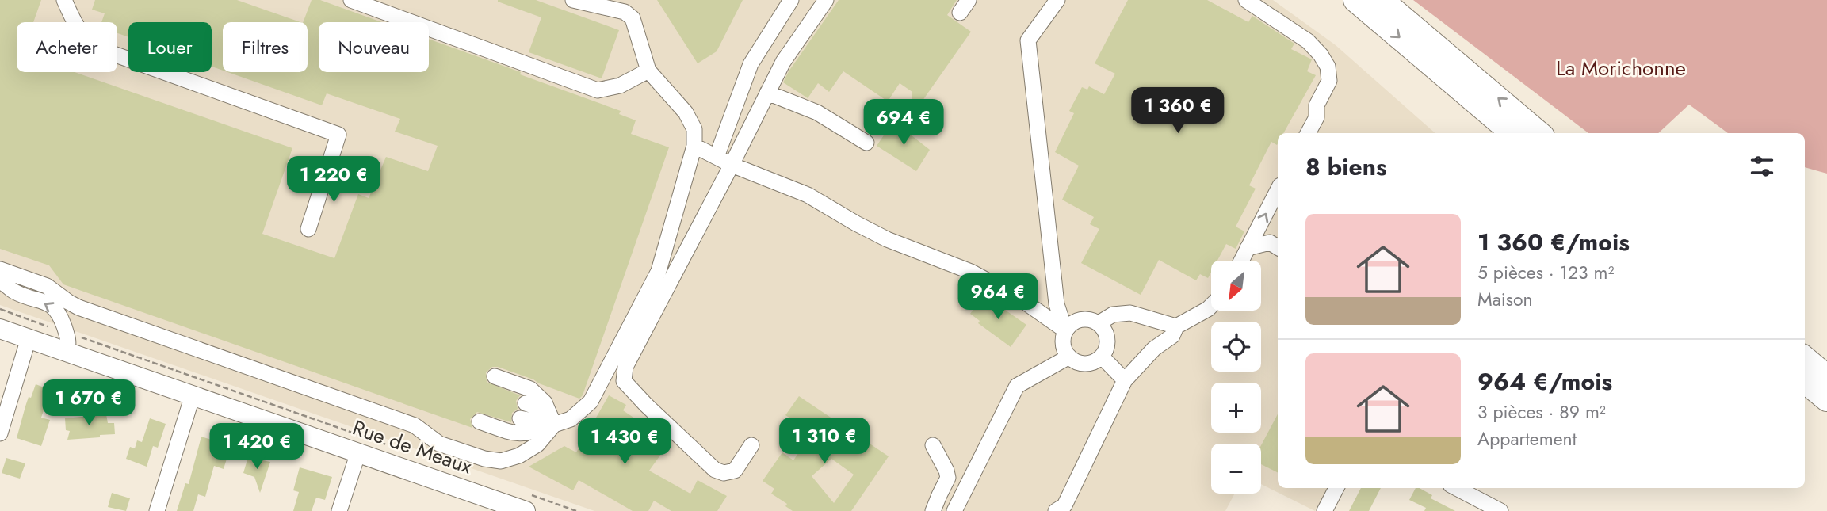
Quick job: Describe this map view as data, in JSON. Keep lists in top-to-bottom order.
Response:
{
  "streets": {
    "main road": ["Rue de Meaux"]
  },
  "parks": ["La Morichonne"],
  "north": "bottom left",
  "page": {
    "chip": [
      "Acheter",
      "Louer",
      "Filtres",
      "Nouveau"
    ],
    "price": [
      "1 360 €",
      "694 €",
      "1 220 €",
      "964 €",
      "1 670 €",
      "1 310 €",
      "1 430 €",
      "1 420 €"
    ],
    "heading": "8 biens",
    "list": [
      {
        "name": "1 360 €/mois",
        "note": "5 pièces · 123 m² · Maison"
      },
      {
        "name": "964 €/mois",
        "note": "3 pièces · 89 m² · Appartement"
      }
    ],
    "map_buttons": ["+", "−"]
  }
}
